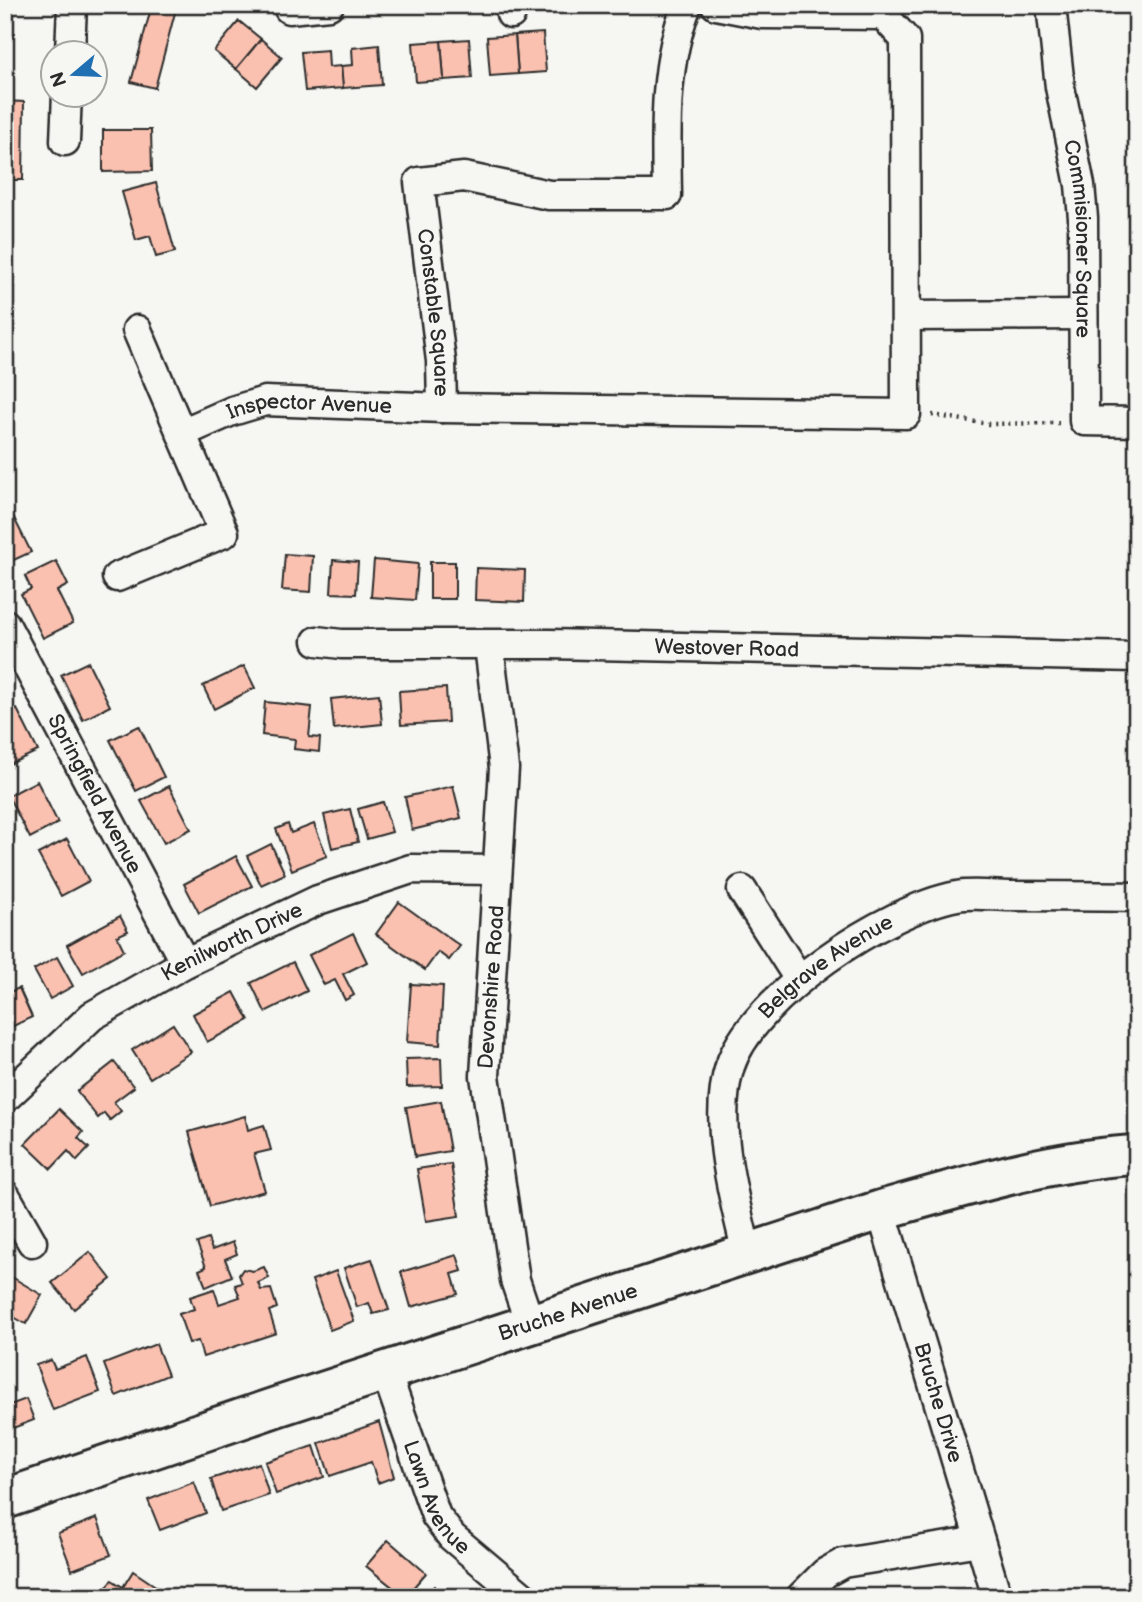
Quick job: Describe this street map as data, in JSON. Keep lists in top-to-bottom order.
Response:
{
  "streets": {
    "street": [
      "Commisioner Square",
      "Constable Square",
      "Inspector Avenue",
      "Westover Road",
      "Springfield Avenue",
      "Kenilworth Drive",
      "Belgrave Avenue",
      "Devonshire Road",
      "Bruche Avenue",
      "Bruche Drive",
      "Lawn Avenue"
    ]
  },
  "crossings": [
    ["Constable Square", "Inspector Avenue"],
    ["Westover Road", "Devonshire Road"],
    ["Springfield Avenue", "Kenilworth Drive"],
    ["Kenilworth Drive", "Devonshire Road"],
    ["Belgrave Avenue", "Bruche Avenue"],
    ["Devonshire Road", "Bruche Avenue"],
    ["Bruche Avenue", "Bruche Drive"],
    ["Bruche Avenue", "Lawn Avenue"]
  ],
  "north": "left"
}
